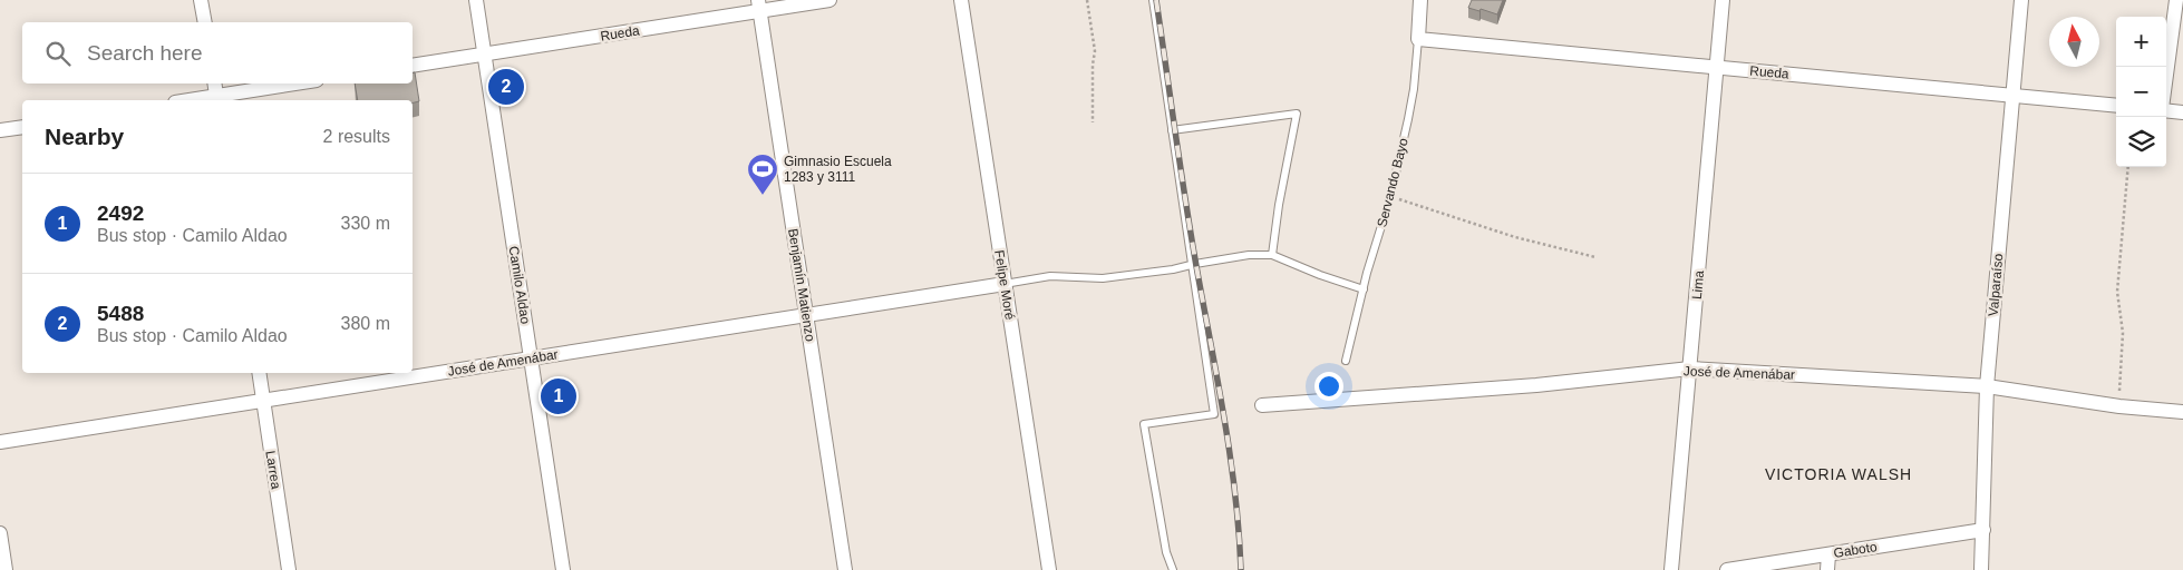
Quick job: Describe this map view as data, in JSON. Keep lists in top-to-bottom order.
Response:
{
  "streets": {
    "street": [
      "Rueda",
      "Servando Bayo",
      "Camilo Aldao",
      "Benjamín Matienzo",
      "Felipe Moré",
      "Lima",
      "Valparaíso",
      "José de Amenábar",
      "Larrea",
      "Gaboto"
    ]
  },
  "crossings": [
    ["Rueda", "Servando Bayo"],
    ["Rueda", "Camilo Aldao"],
    ["Rueda", "Benjamín Matienzo"],
    ["Rueda", "Lima"],
    ["Rueda", "Valparaíso"],
    ["Camilo Aldao", "José de Amenábar"],
    ["Benjamín Matienzo", "José de Amenábar"],
    ["Felipe Moré", "José de Amenábar"],
    ["Lima", "José de Amenábar"],
    ["Valparaíso", "José de Amenábar"],
    ["Valparaíso", "Gaboto"],
    ["José de Amenábar", "Larrea"]
  ],
  "districts": ["VICTORIA WALSH"],
  "places": {
    "sports": ["Gimnasio Escuela 1283 y 3111"]
  },
  "north": "top",
  "page": {
    "map_buttons": ["+", "−"],
    "search": "Search here",
    "pins": ["2", "1"],
    "heading": ["Nearby", "2 results"],
    "list": [
      {
        "mark": "1",
        "name": "2492",
        "note": "Bus stop · Camilo Aldao",
        "value": "330 m"
      },
      {
        "mark": "2",
        "name": "5488",
        "note": "Bus stop · Camilo Aldao",
        "value": "380 m"
      }
    ]
  }
}
